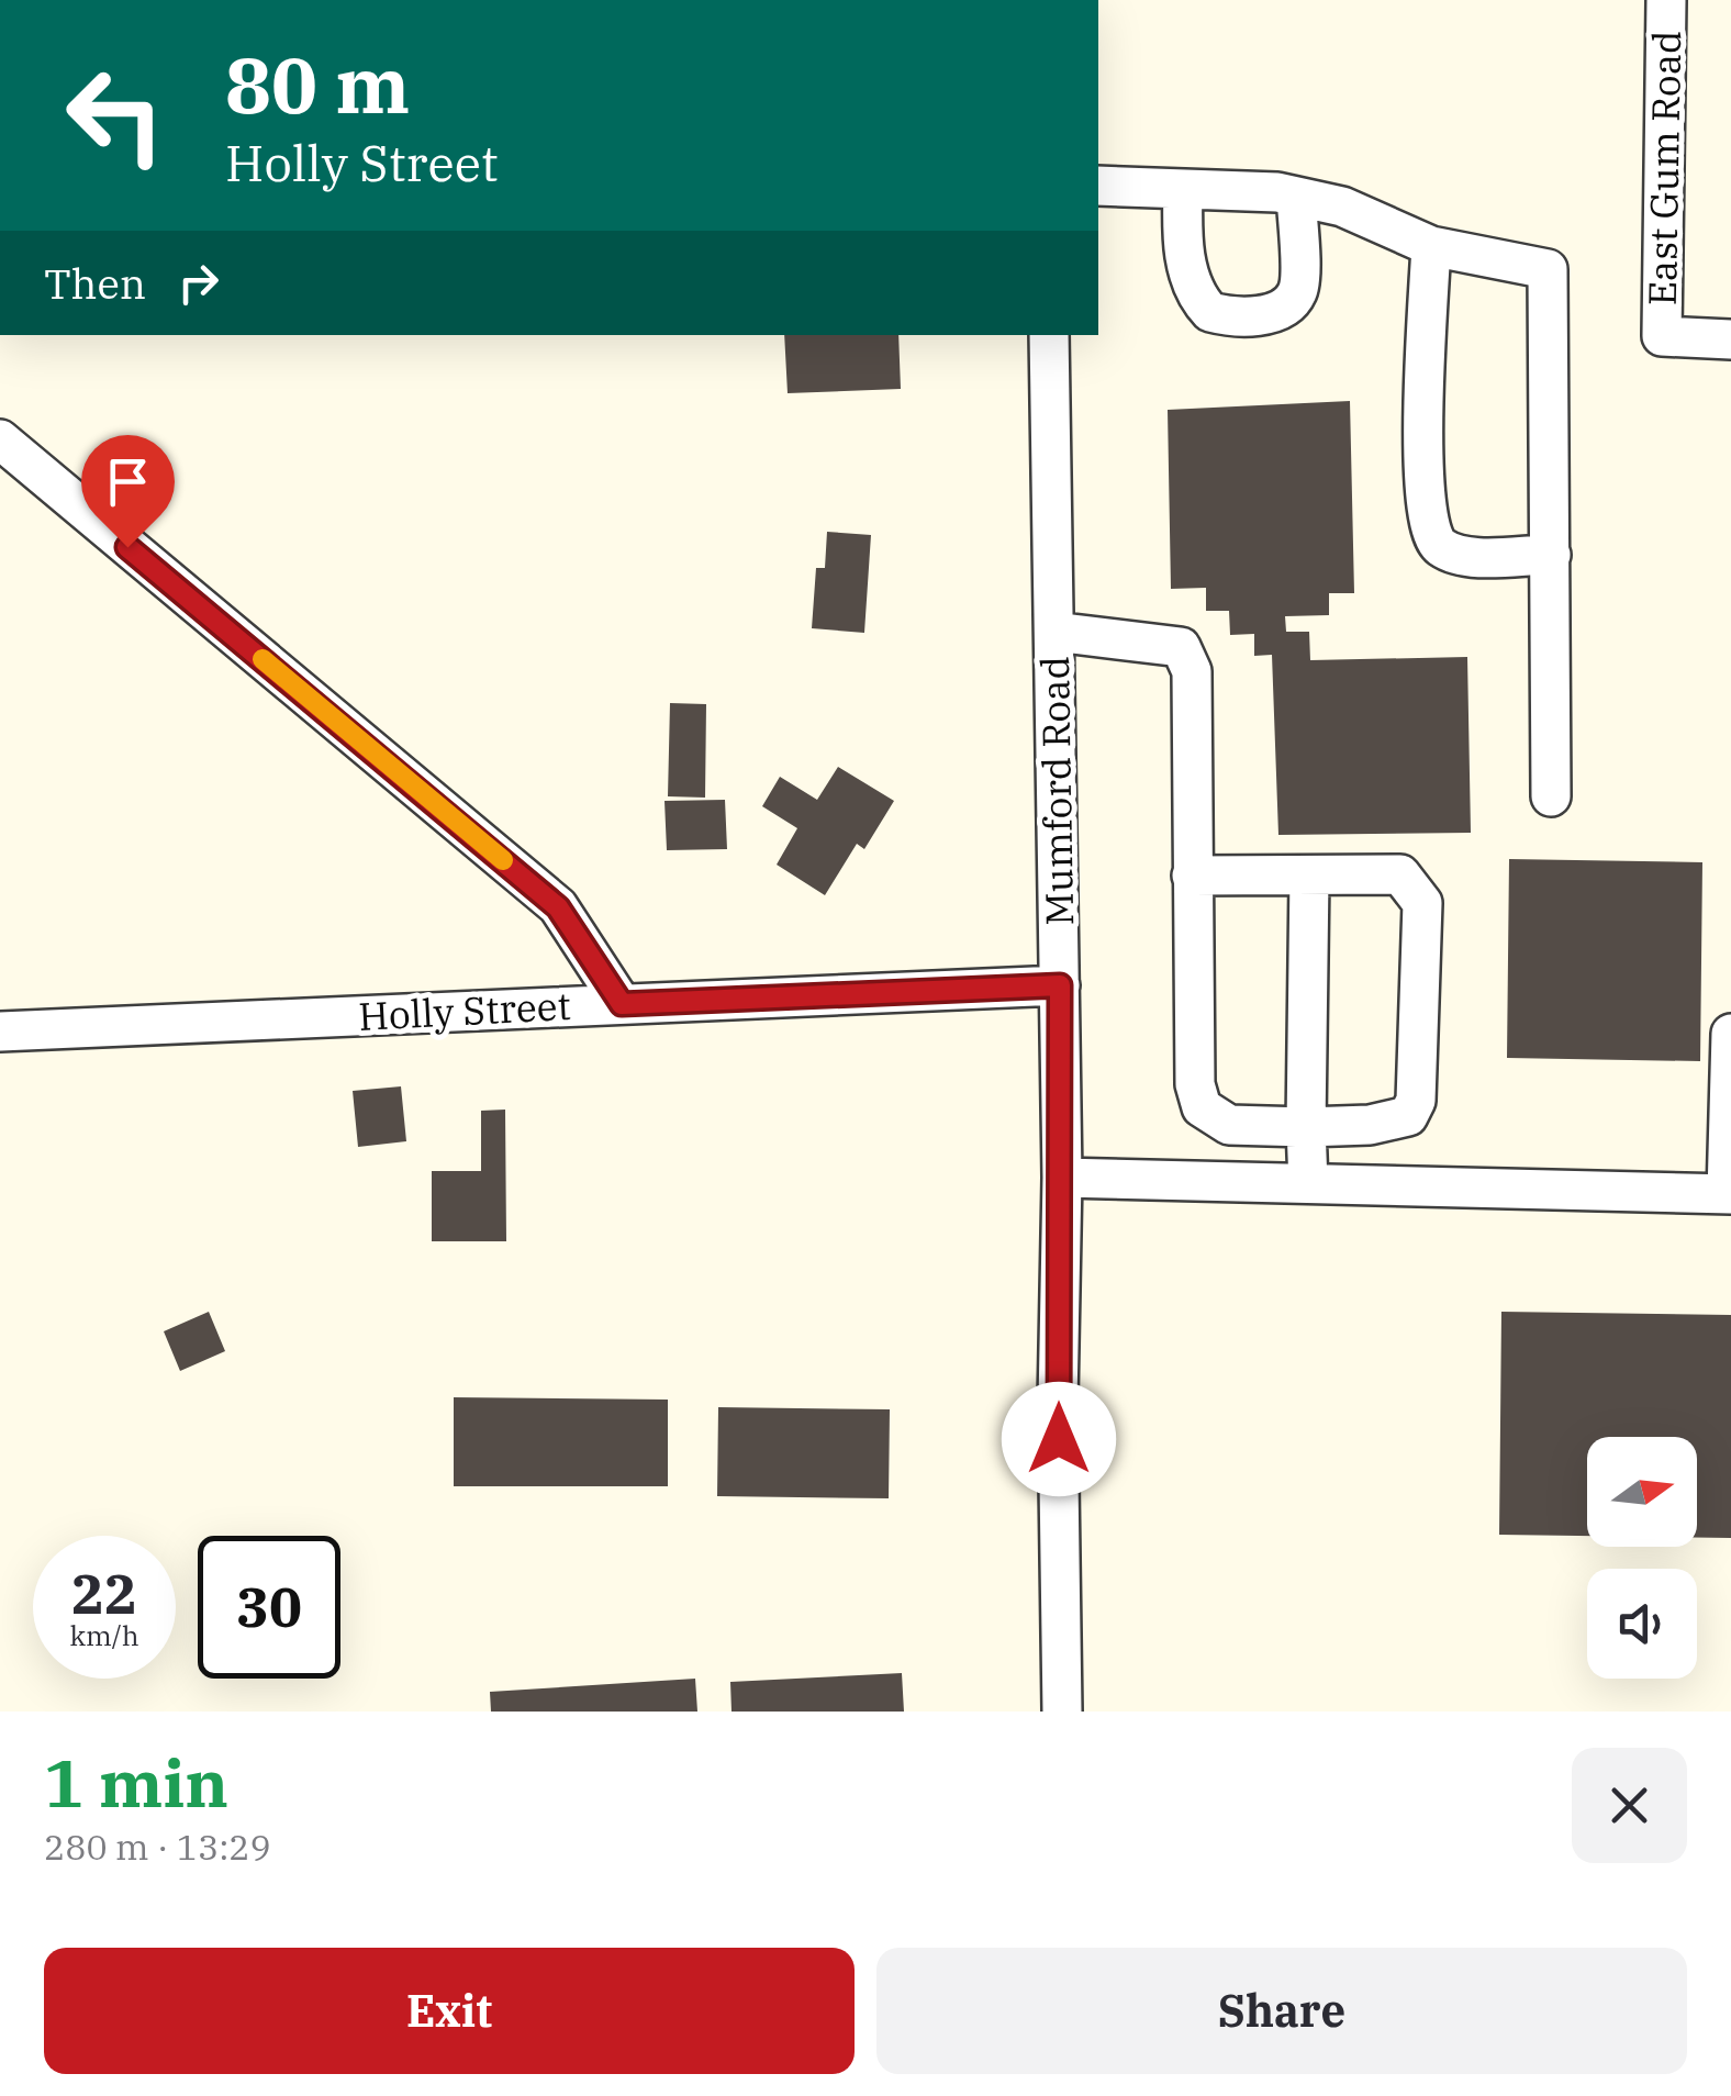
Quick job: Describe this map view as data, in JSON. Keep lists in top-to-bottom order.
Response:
{
  "streets": {
    "street": ["East Gum Road", "Mumford Road", "Holly Street"]
  },
  "crossings": [
    ["Mumford Road", "Holly Street"]
  ],
  "north": "right",
  "page": {
    "turn": ["80 m", "Holly Street"],
    "then": "Then",
    "speed": "22 km/h",
    "limit": "30",
    "heading": ["1 min", "280 m · 13:29"],
    "buttons": ["Exit", "Share"]
  }
}
